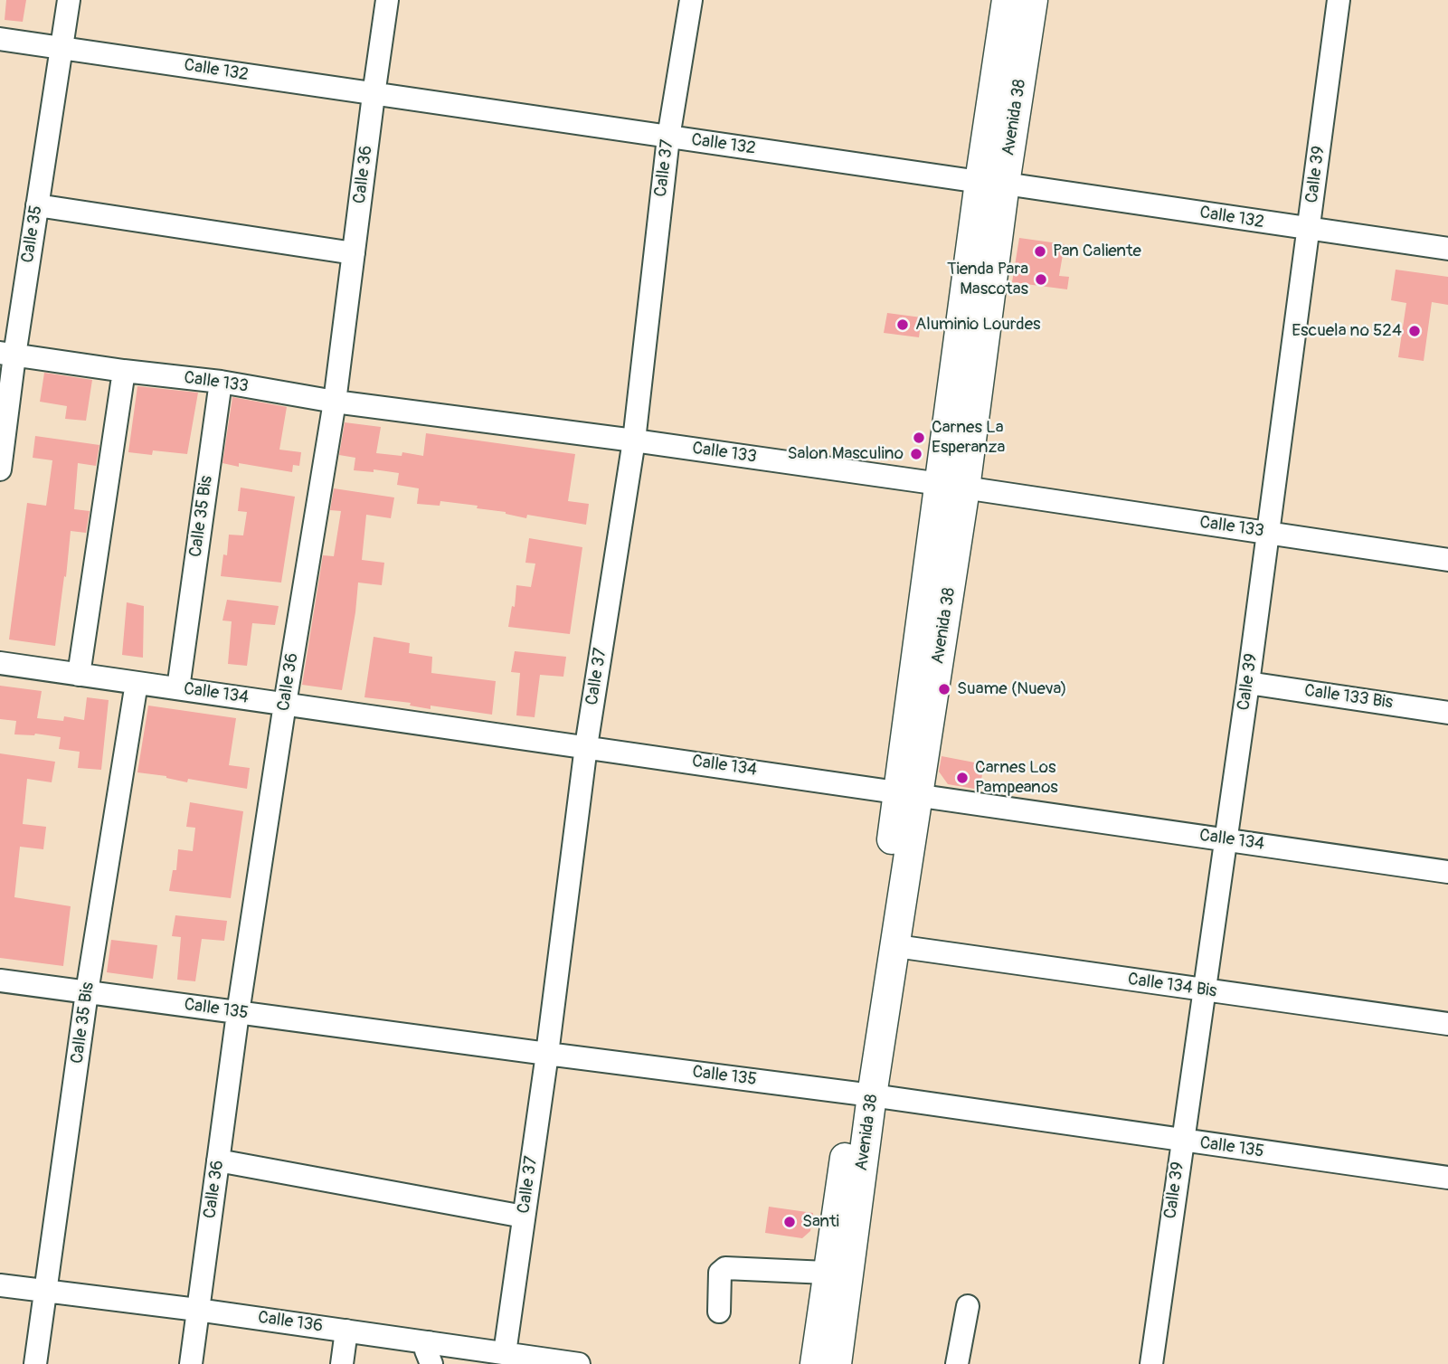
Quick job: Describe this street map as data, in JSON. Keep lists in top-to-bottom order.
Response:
{
  "streets": {
    "main road": ["Avenida 38"],
    "street": [
      "Calle 132",
      "Calle 37",
      "Calle 36",
      "Calle 39",
      "Calle 35",
      "Calle 133",
      "Calle 35 Bis",
      "Calle 134",
      "Calle 133 Bis",
      "Calle 134 Bis",
      "Calle 135",
      "Calle 136"
    ]
  },
  "crossings": [
    ["Calle 132", "Avenida 38"],
    ["Calle 132", "Calle 37"],
    ["Calle 132", "Calle 36"],
    ["Calle 132", "Calle 39"],
    ["Calle 132", "Calle 35"],
    ["Avenida 38", "Calle 133"],
    ["Avenida 38", "Calle 134"],
    ["Avenida 38", "Calle 134 Bis"],
    ["Avenida 38", "Calle 135"],
    ["Calle 37", "Calle 133"],
    ["Calle 37", "Calle 134"],
    ["Calle 37", "Calle 135"],
    ["Calle 37", "Calle 136"],
    ["Calle 36", "Calle 133"],
    ["Calle 36", "Calle 134"],
    ["Calle 36", "Calle 135"],
    ["Calle 36", "Calle 136"],
    ["Calle 39", "Calle 133"],
    ["Calle 39", "Calle 134"],
    ["Calle 39", "Calle 133 Bis"],
    ["Calle 39", "Calle 134 Bis"],
    ["Calle 39", "Calle 135"],
    ["Calle 35", "Calle 133"],
    ["Calle 133", "Calle 35 Bis"],
    ["Calle 35 Bis", "Calle 134"],
    ["Calle 35 Bis", "Calle 135"],
    ["Calle 35 Bis", "Calle 136"]
  ],
  "places": [
    "Pan Caliente",
    "Tienda Para Mascotas",
    "Aluminio Lourdes",
    "Escuela no 524",
    "Carnes La Esperanza",
    "Salon Masculino",
    "Suame (Nueva)",
    "Carnes Los Pampeanos",
    "Santi"
  ]
}
